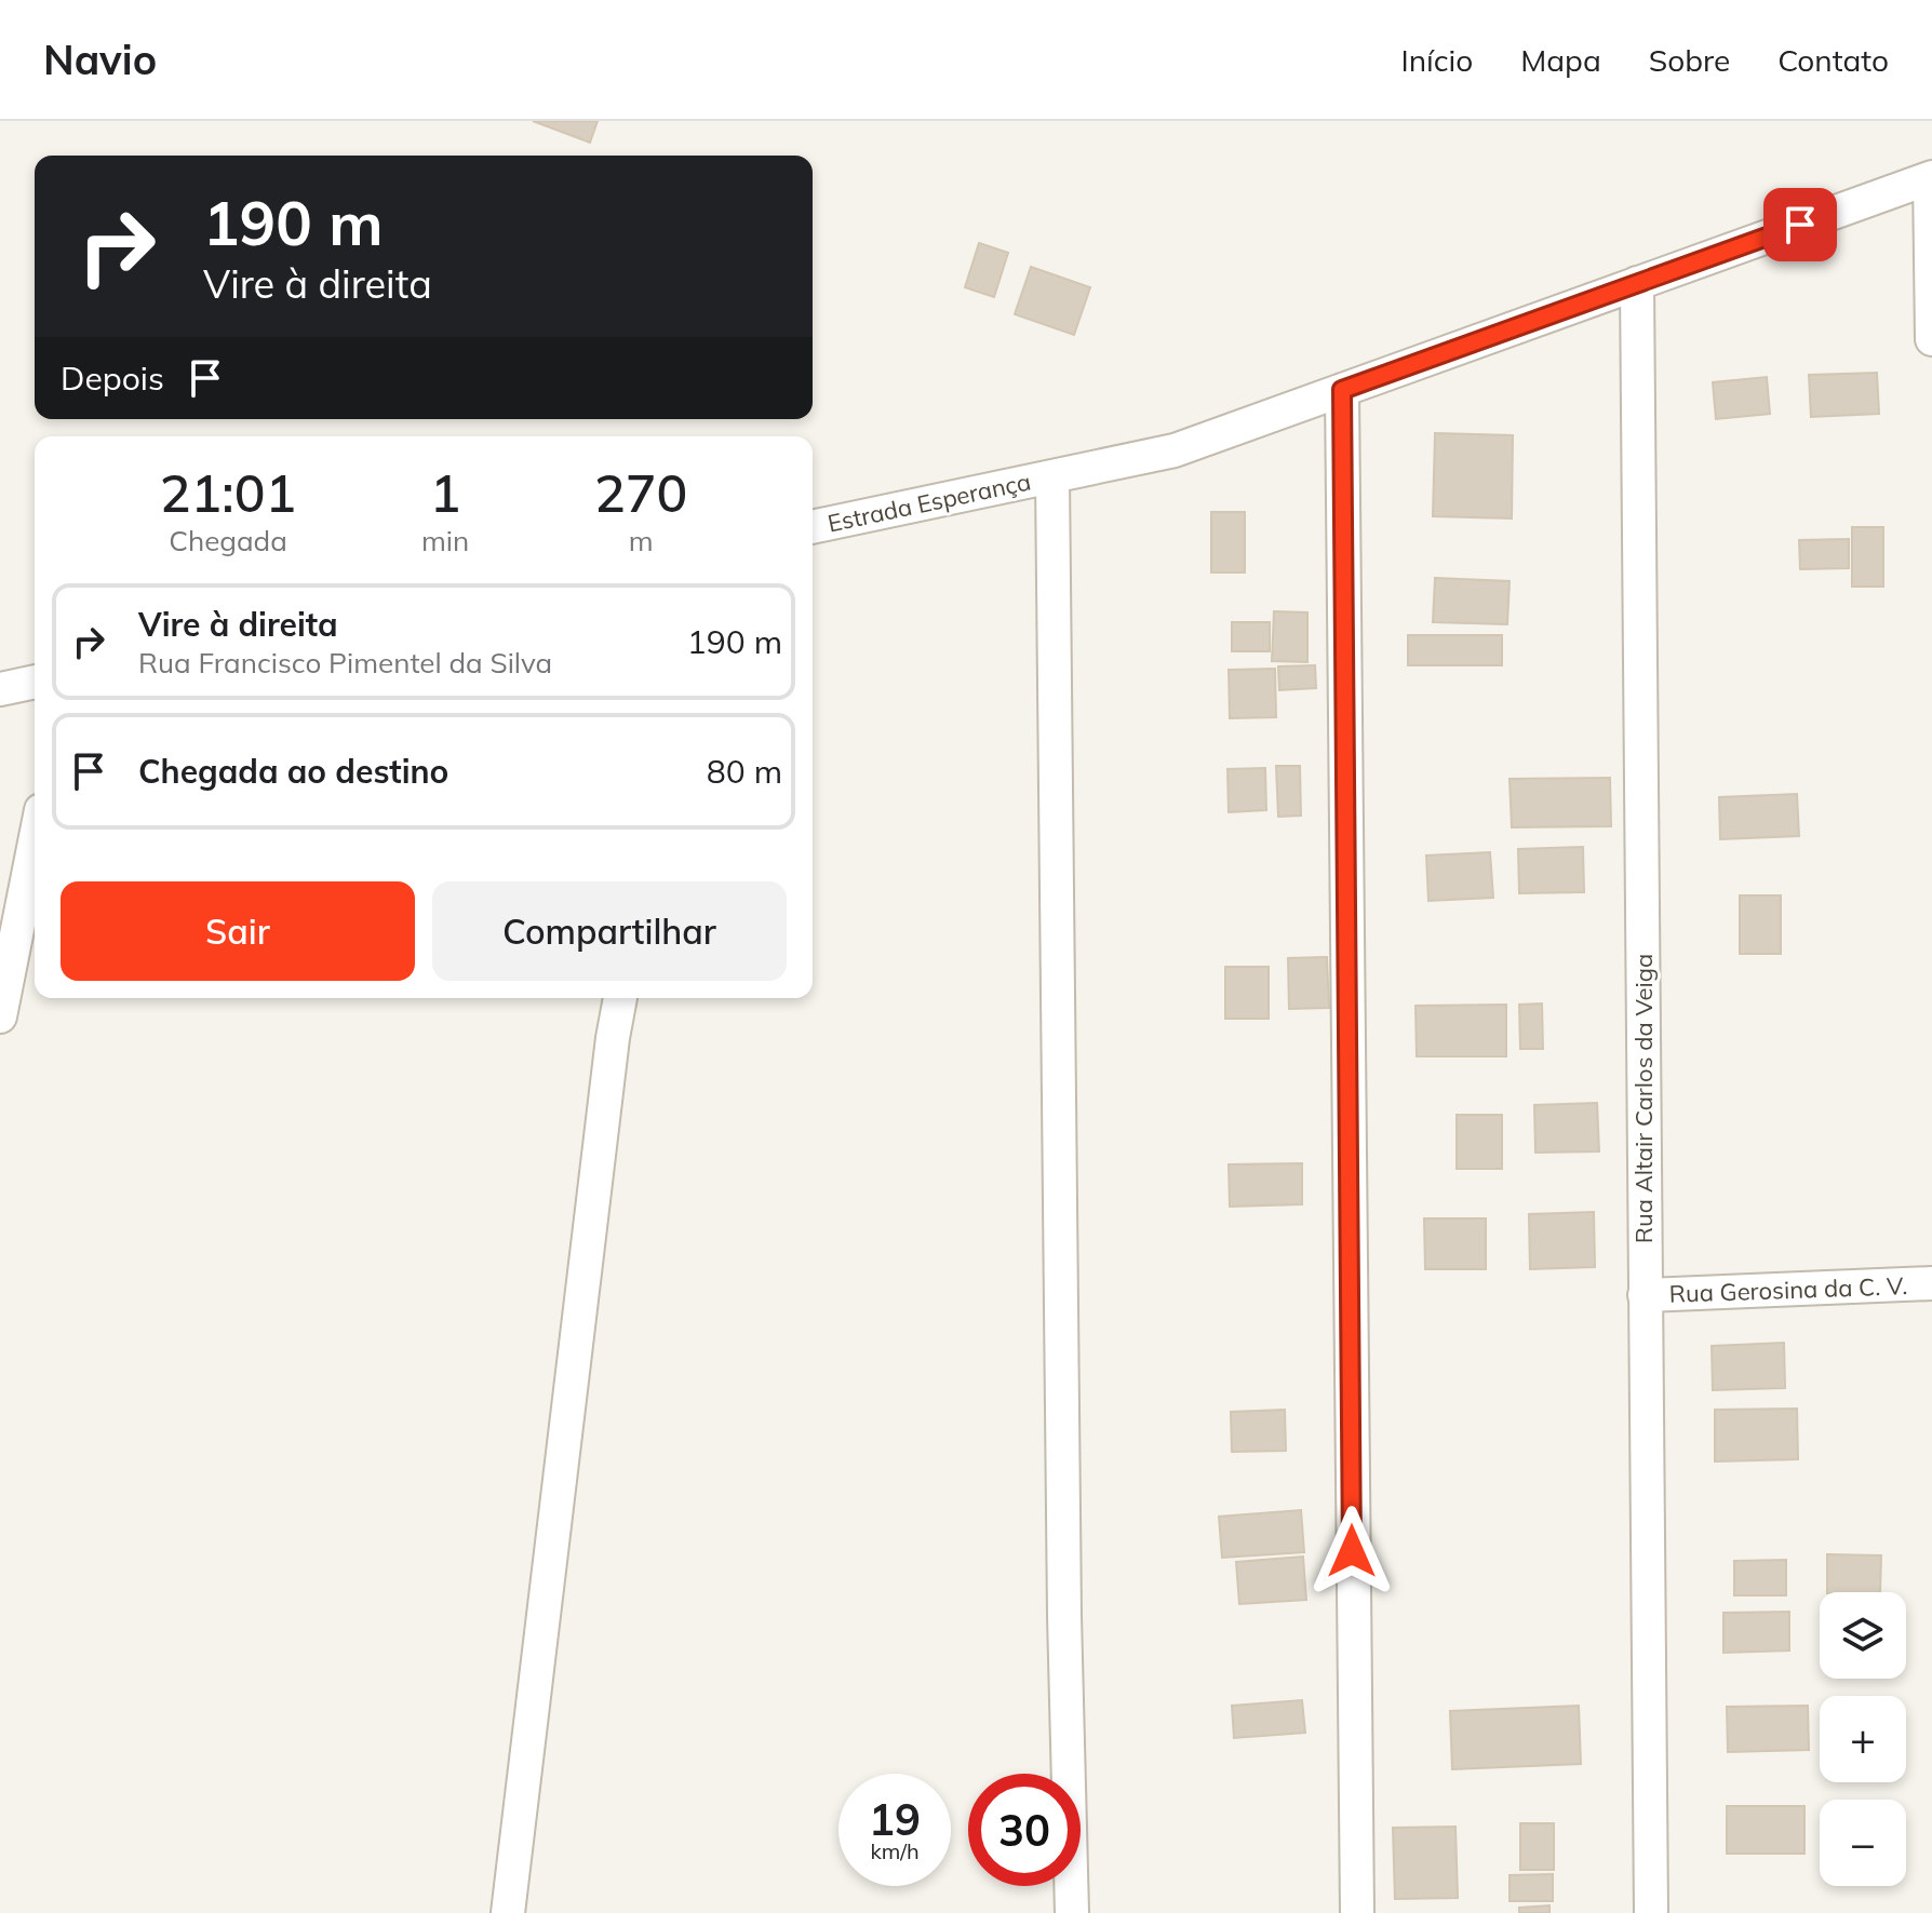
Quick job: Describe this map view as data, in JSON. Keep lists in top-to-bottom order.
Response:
{
  "streets": {
    "street": ["Estrada Esperança", "Rua Altair Carlos da Veiga", "Rua Gerosina da C. V."]
  },
  "crossings": [
    ["Estrada Esperança", "Rua Altair Carlos da Veiga"],
    ["Rua Altair Carlos da Veiga", "Rua Gerosina da C. V."]
  ],
  "page": {
    "header": "Navio",
    "nav": [
      "Início",
      "Mapa",
      "Sobre",
      "Contato"
    ],
    "turn": ["190 m", "Vire à direita"],
    "then": "Depois",
    "eta": [
      "21:01",
      "Chegada",
      "1",
      "min",
      "270",
      "m"
    ],
    "list": [
      {
        "name": "Vire à direita",
        "note": "Rua Francisco Pimentel da Silva",
        "value": "190 m"
      },
      {
        "name": "Chegada ao destino",
        "value": "80 m"
      }
    ],
    "buttons": ["Sair", "Compartilhar"],
    "map_buttons": ["+", "−"],
    "speed": "19 km/h",
    "limit": "30"
  }
}
